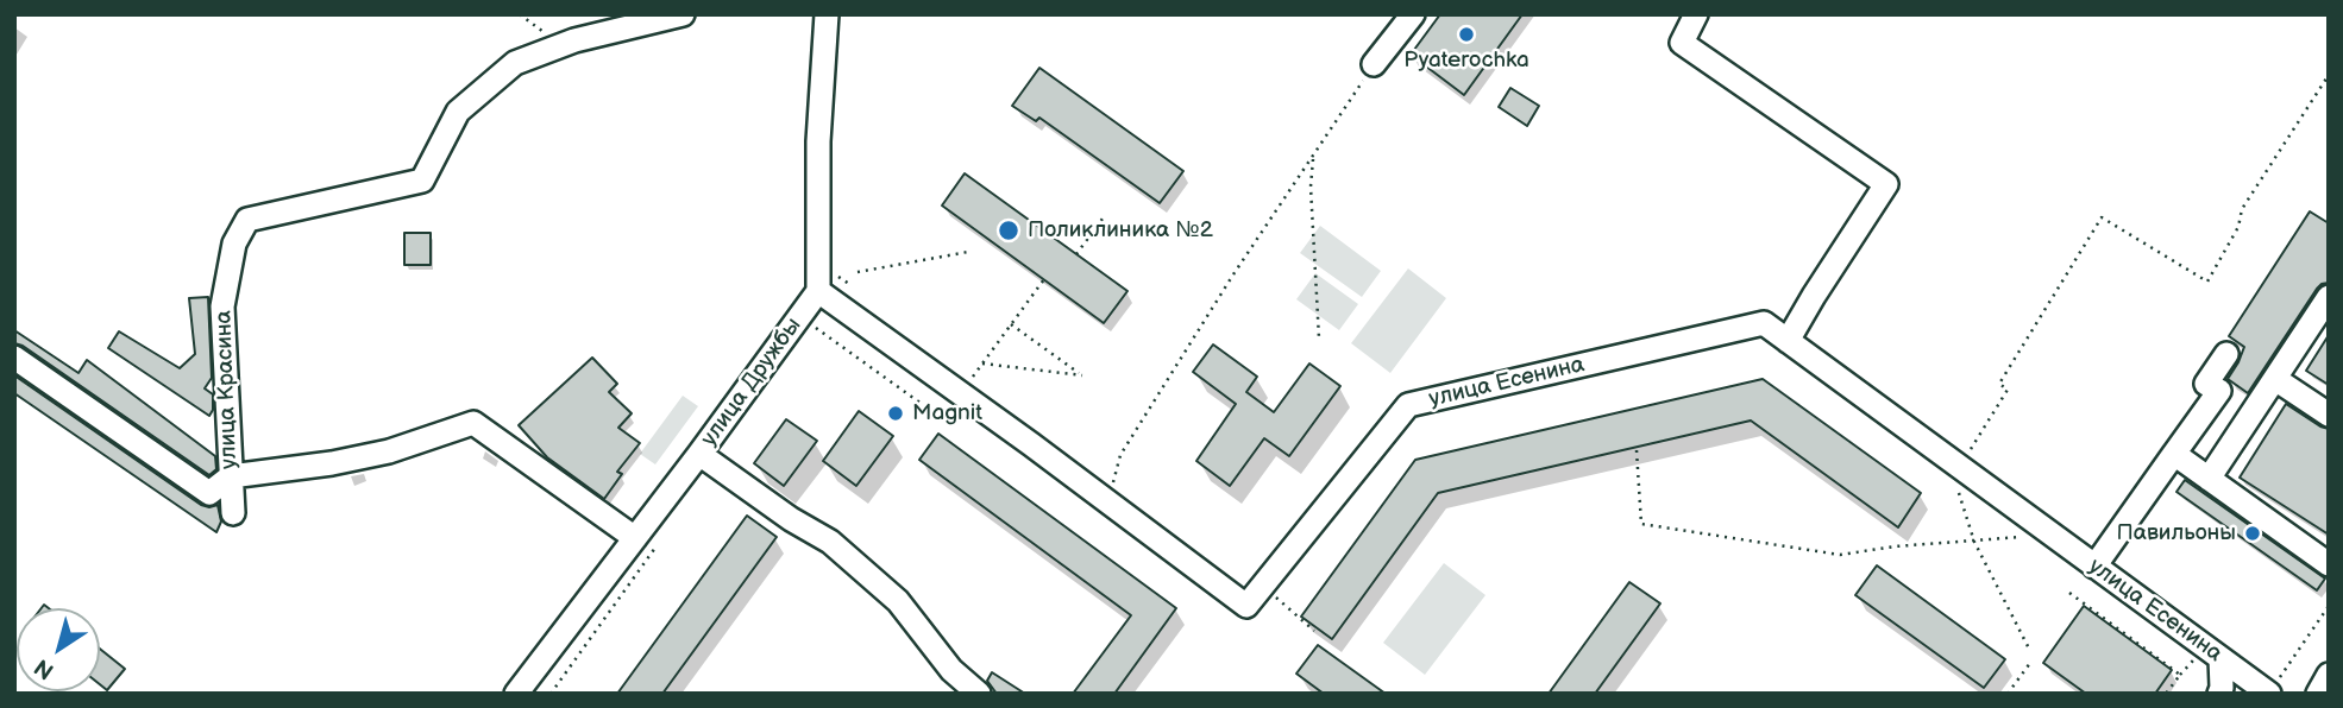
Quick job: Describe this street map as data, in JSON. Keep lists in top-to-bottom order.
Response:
{
  "streets": {
    "street": ["улица Дружбы", "улица Есенина", "улица Красина"]
  },
  "places": [
    "Pyaterochka",
    "Поликлиника №2",
    "Magnit",
    "Павильоны"
  ],
  "north": "bottom left"
}
